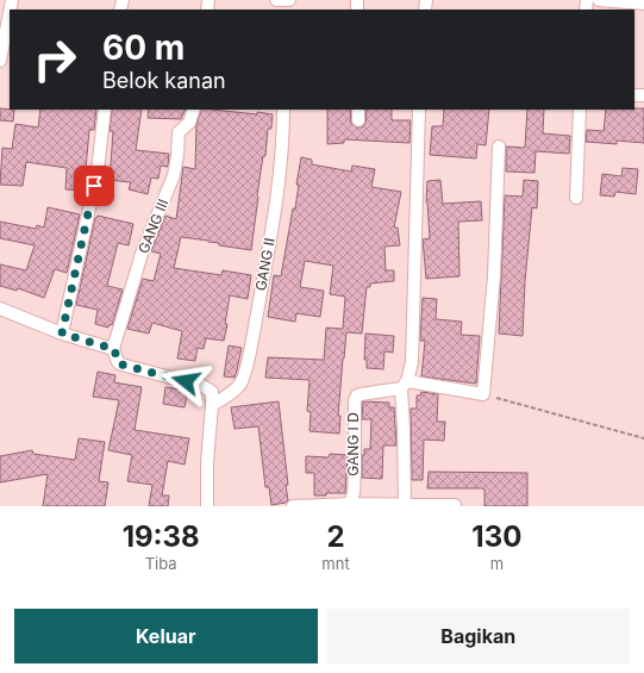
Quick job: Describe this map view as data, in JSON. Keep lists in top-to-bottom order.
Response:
{
  "streets": {
    "street": ["GANG III", "GANG II", "GANG I D"]
  },
  "page": {
    "turn": ["60 m", "Belok kanan"],
    "eta": [
      "19:38",
      "Tiba",
      "2",
      "mnt",
      "130",
      "m"
    ],
    "buttons": ["Keluar", "Bagikan"]
  }
}
